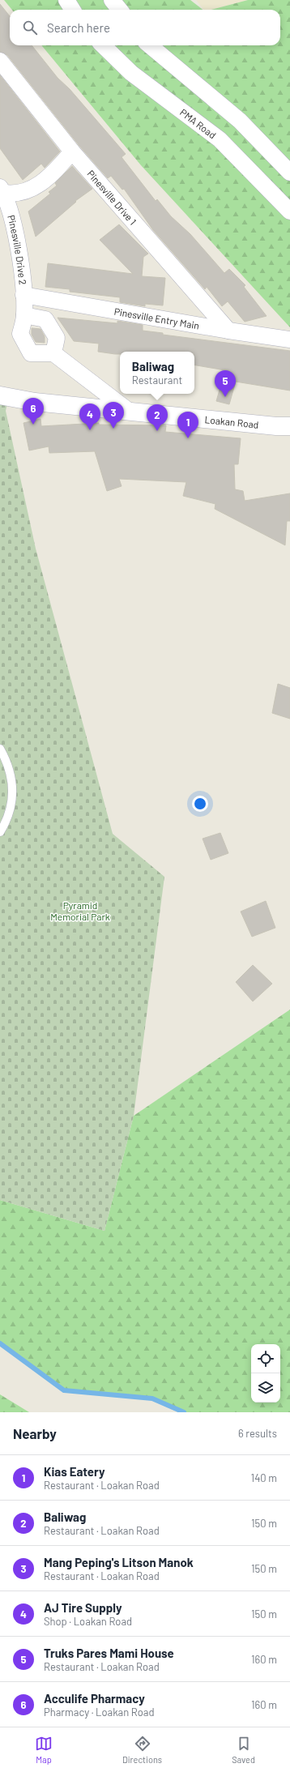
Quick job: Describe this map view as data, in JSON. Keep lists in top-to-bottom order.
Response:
{
  "streets": {
    "main road": ["Loakan Road"],
    "street": [
      "PMA Road",
      "Pinesville Drive 1",
      "Pinesville Drive 2",
      "Pinesville Entry Main"
    ]
  },
  "crossings": [
    ["Pinesville Drive 1", "Pinesville Entry Main"],
    ["Pinesville Drive 2", "Pinesville Entry Main"]
  ],
  "parks": ["Pyramid Memorial Park"],
  "page": {
    "search": "Search here",
    "popup": ["Baliwag", "Restaurant"],
    "pins": [
      "5",
      "6",
      "3",
      "4",
      "2",
      "1"
    ],
    "heading": ["Nearby", "6 results"],
    "list": [
      {
        "mark": "1",
        "name": "Kias Eatery",
        "note": "Restaurant · Loakan Road",
        "value": "140 m"
      },
      {
        "mark": "2",
        "name": "Baliwag",
        "note": "Restaurant · Loakan Road",
        "value": "150 m"
      },
      {
        "mark": "3",
        "name": "Mang Peping's Litson Manok",
        "note": "Restaurant · Loakan Road",
        "value": "150 m"
      },
      {
        "mark": "4",
        "name": "AJ Tire Supply",
        "note": "Shop · Loakan Road",
        "value": "150 m"
      },
      {
        "mark": "5",
        "name": "Truks Pares Mami House",
        "note": "Restaurant · Loakan Road",
        "value": "160 m"
      },
      {
        "mark": "6",
        "name": "Acculife Pharmacy",
        "note": "Pharmacy · Loakan Road",
        "value": "160 m"
      }
    ],
    "nav": ["Map", "Directions", "Saved"]
  }
}
